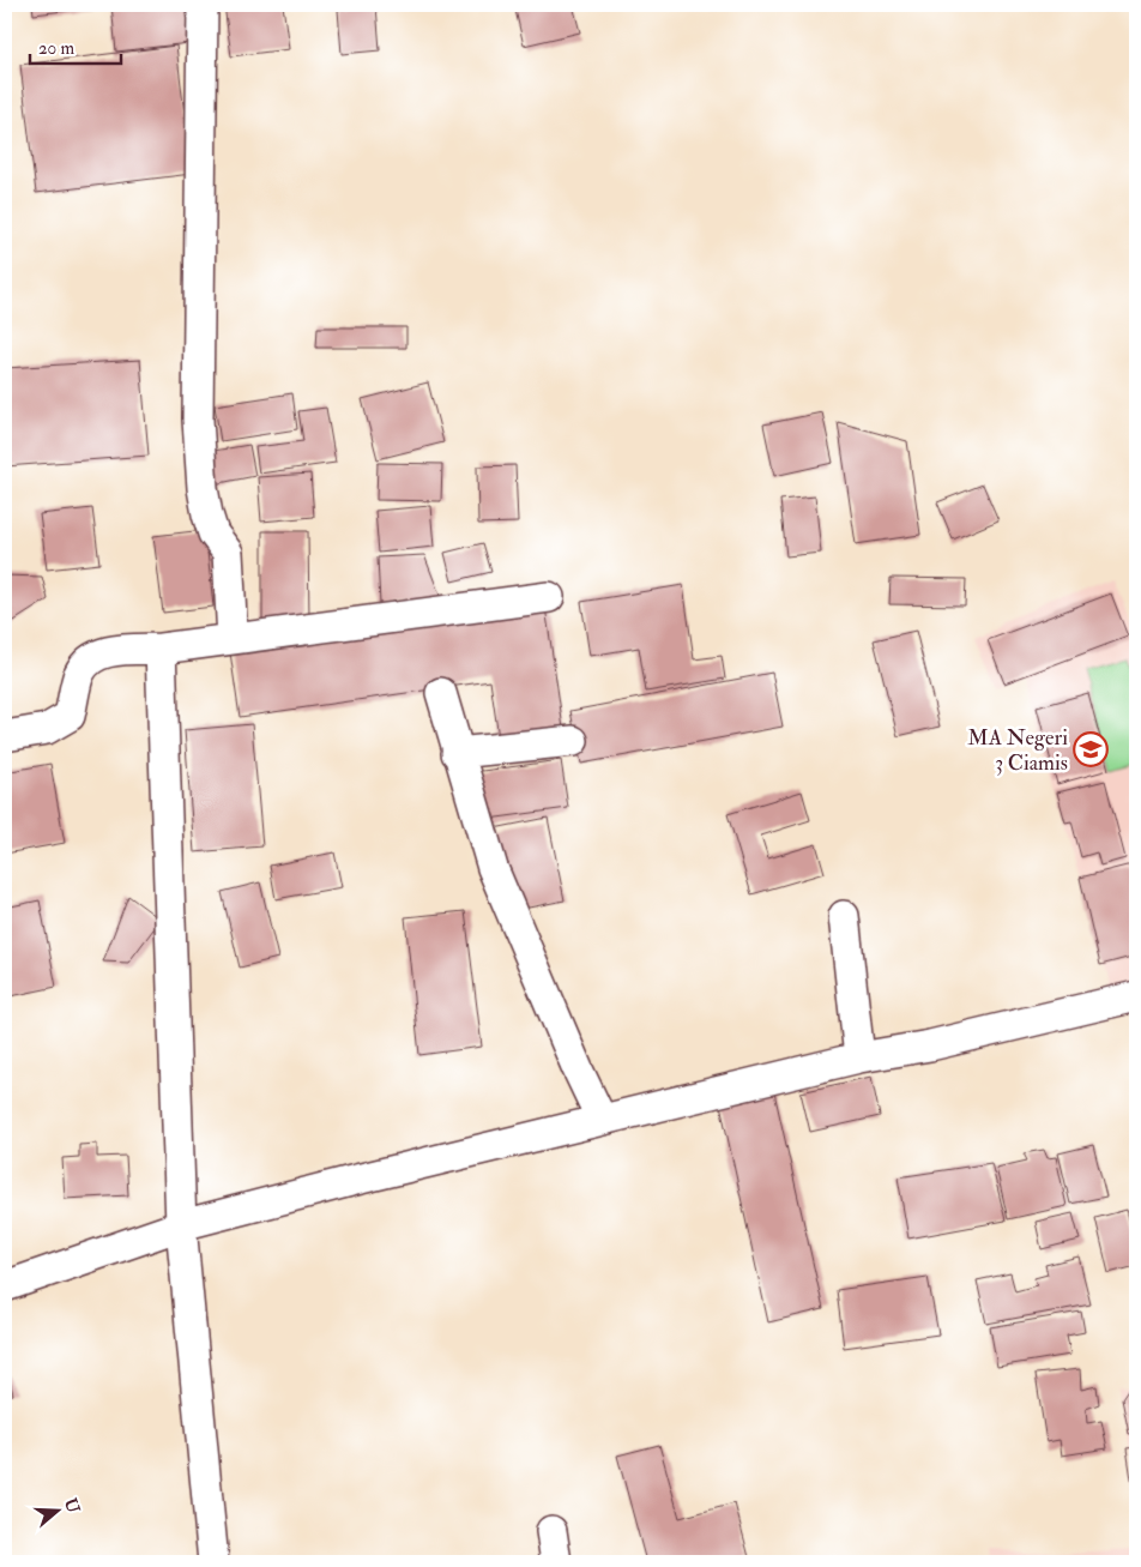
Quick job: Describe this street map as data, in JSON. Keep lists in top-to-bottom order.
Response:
{
  "places": {
    "school or university": ["MA Negeri 3 Ciamis"]
  },
  "scale_bar": "20 m",
  "north": "right"
}
